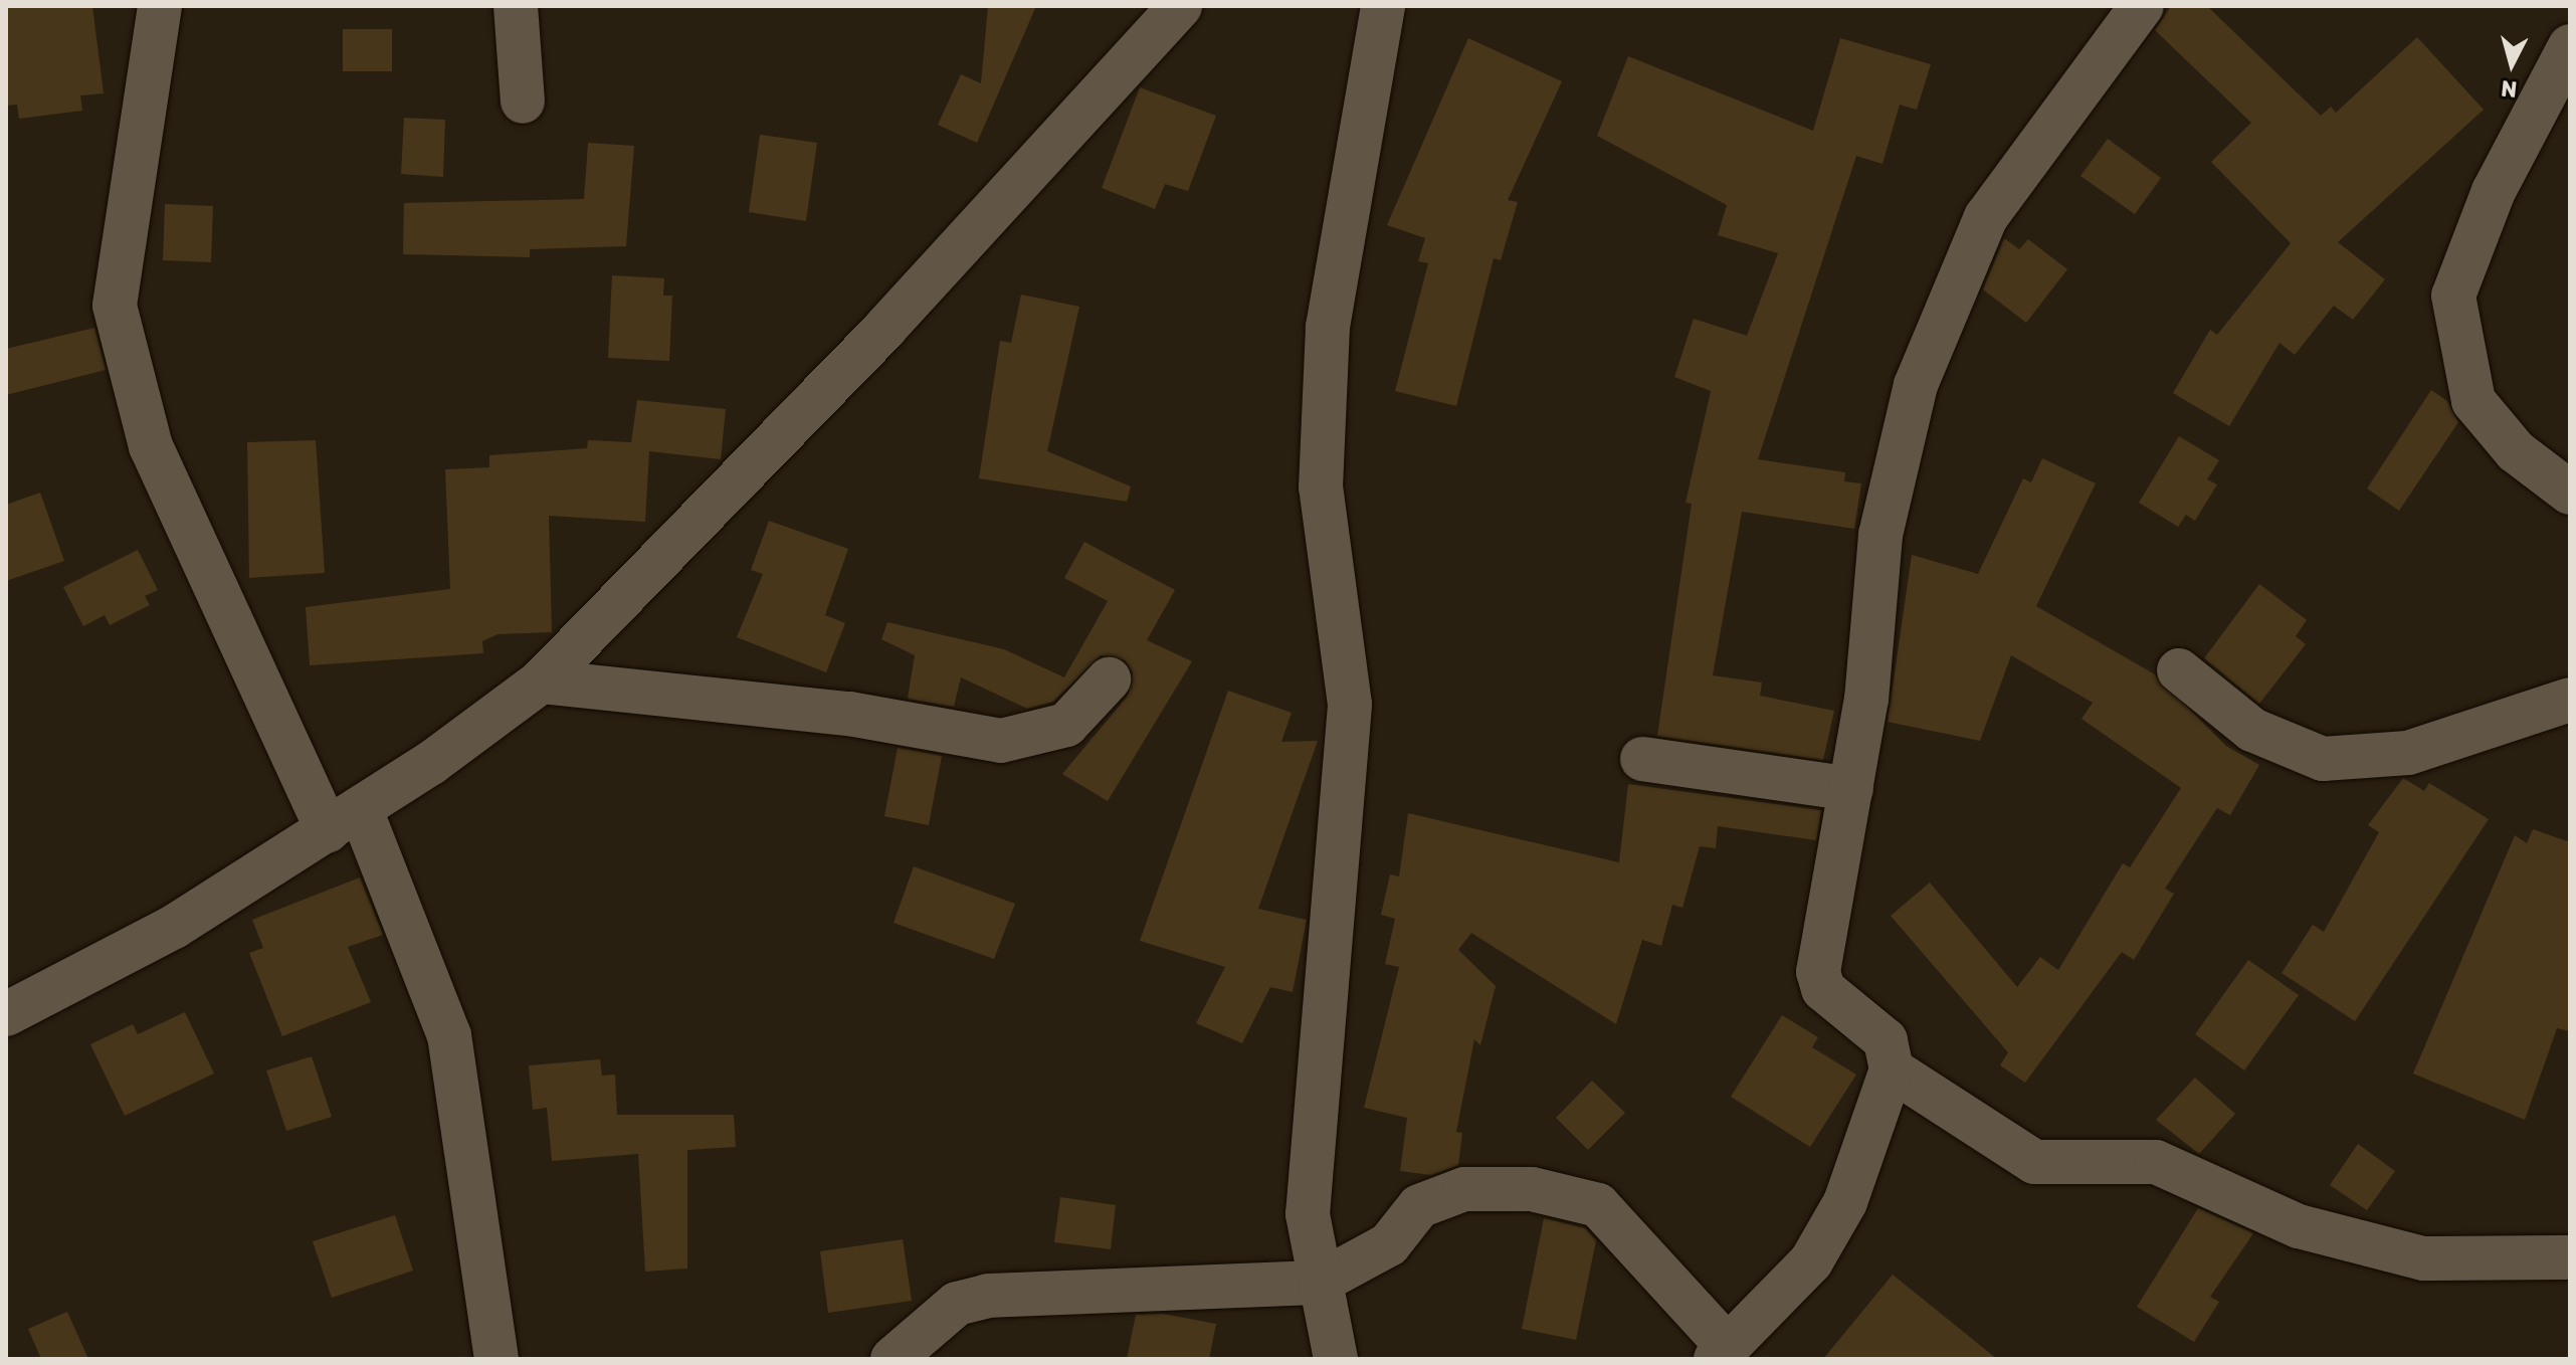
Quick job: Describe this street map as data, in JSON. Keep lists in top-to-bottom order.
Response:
{
  "north": "bottom"
}
